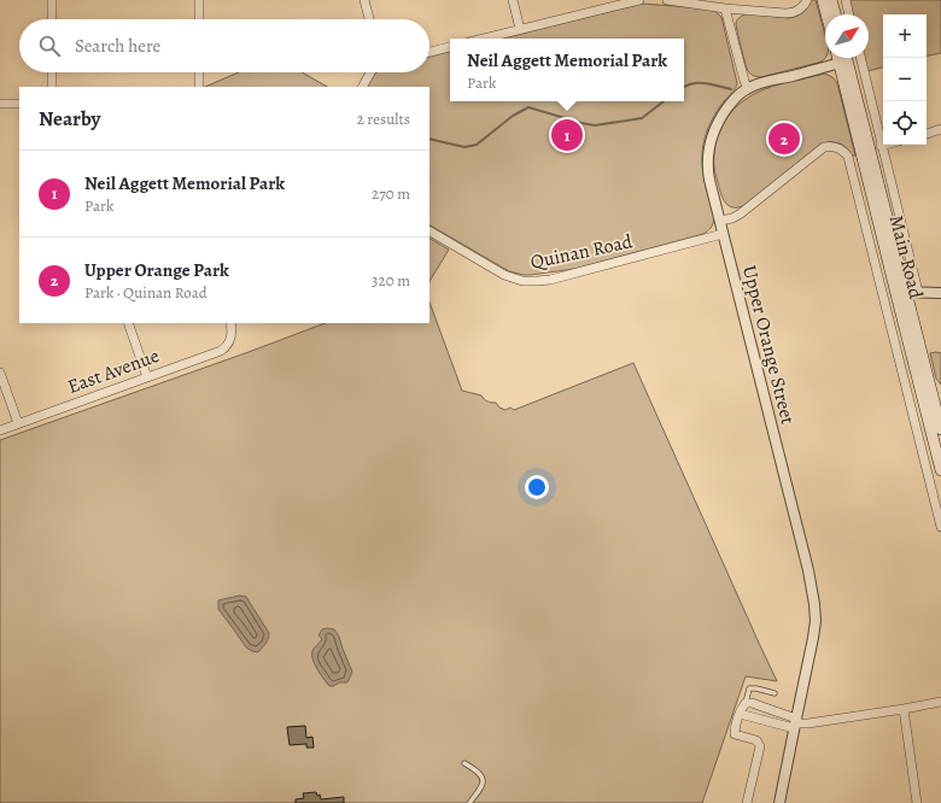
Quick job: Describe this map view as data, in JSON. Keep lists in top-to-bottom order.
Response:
{
  "streets": {
    "main road": ["Main Road"],
    "street": ["Quinan Road", "Upper Orange Street", "East Avenue"]
  },
  "crossings": [
    ["Quinan Road", "Upper Orange Street"],
    ["Main Road", "Upper Orange Street"]
  ],
  "north": "top right",
  "page": {
    "map_buttons": ["+", "−"],
    "search": "Search here",
    "popup": ["Neil Aggett Memorial Park", "Park"],
    "heading": ["Nearby", "2 results"],
    "pins": ["1", "2"],
    "list": [
      {
        "mark": "1",
        "name": "Neil Aggett Memorial Park",
        "note": "Park",
        "value": "270 m"
      },
      {
        "mark": "2",
        "name": "Upper Orange Park",
        "note": "Park · Quinan Road",
        "value": "320 m"
      }
    ]
  }
}
